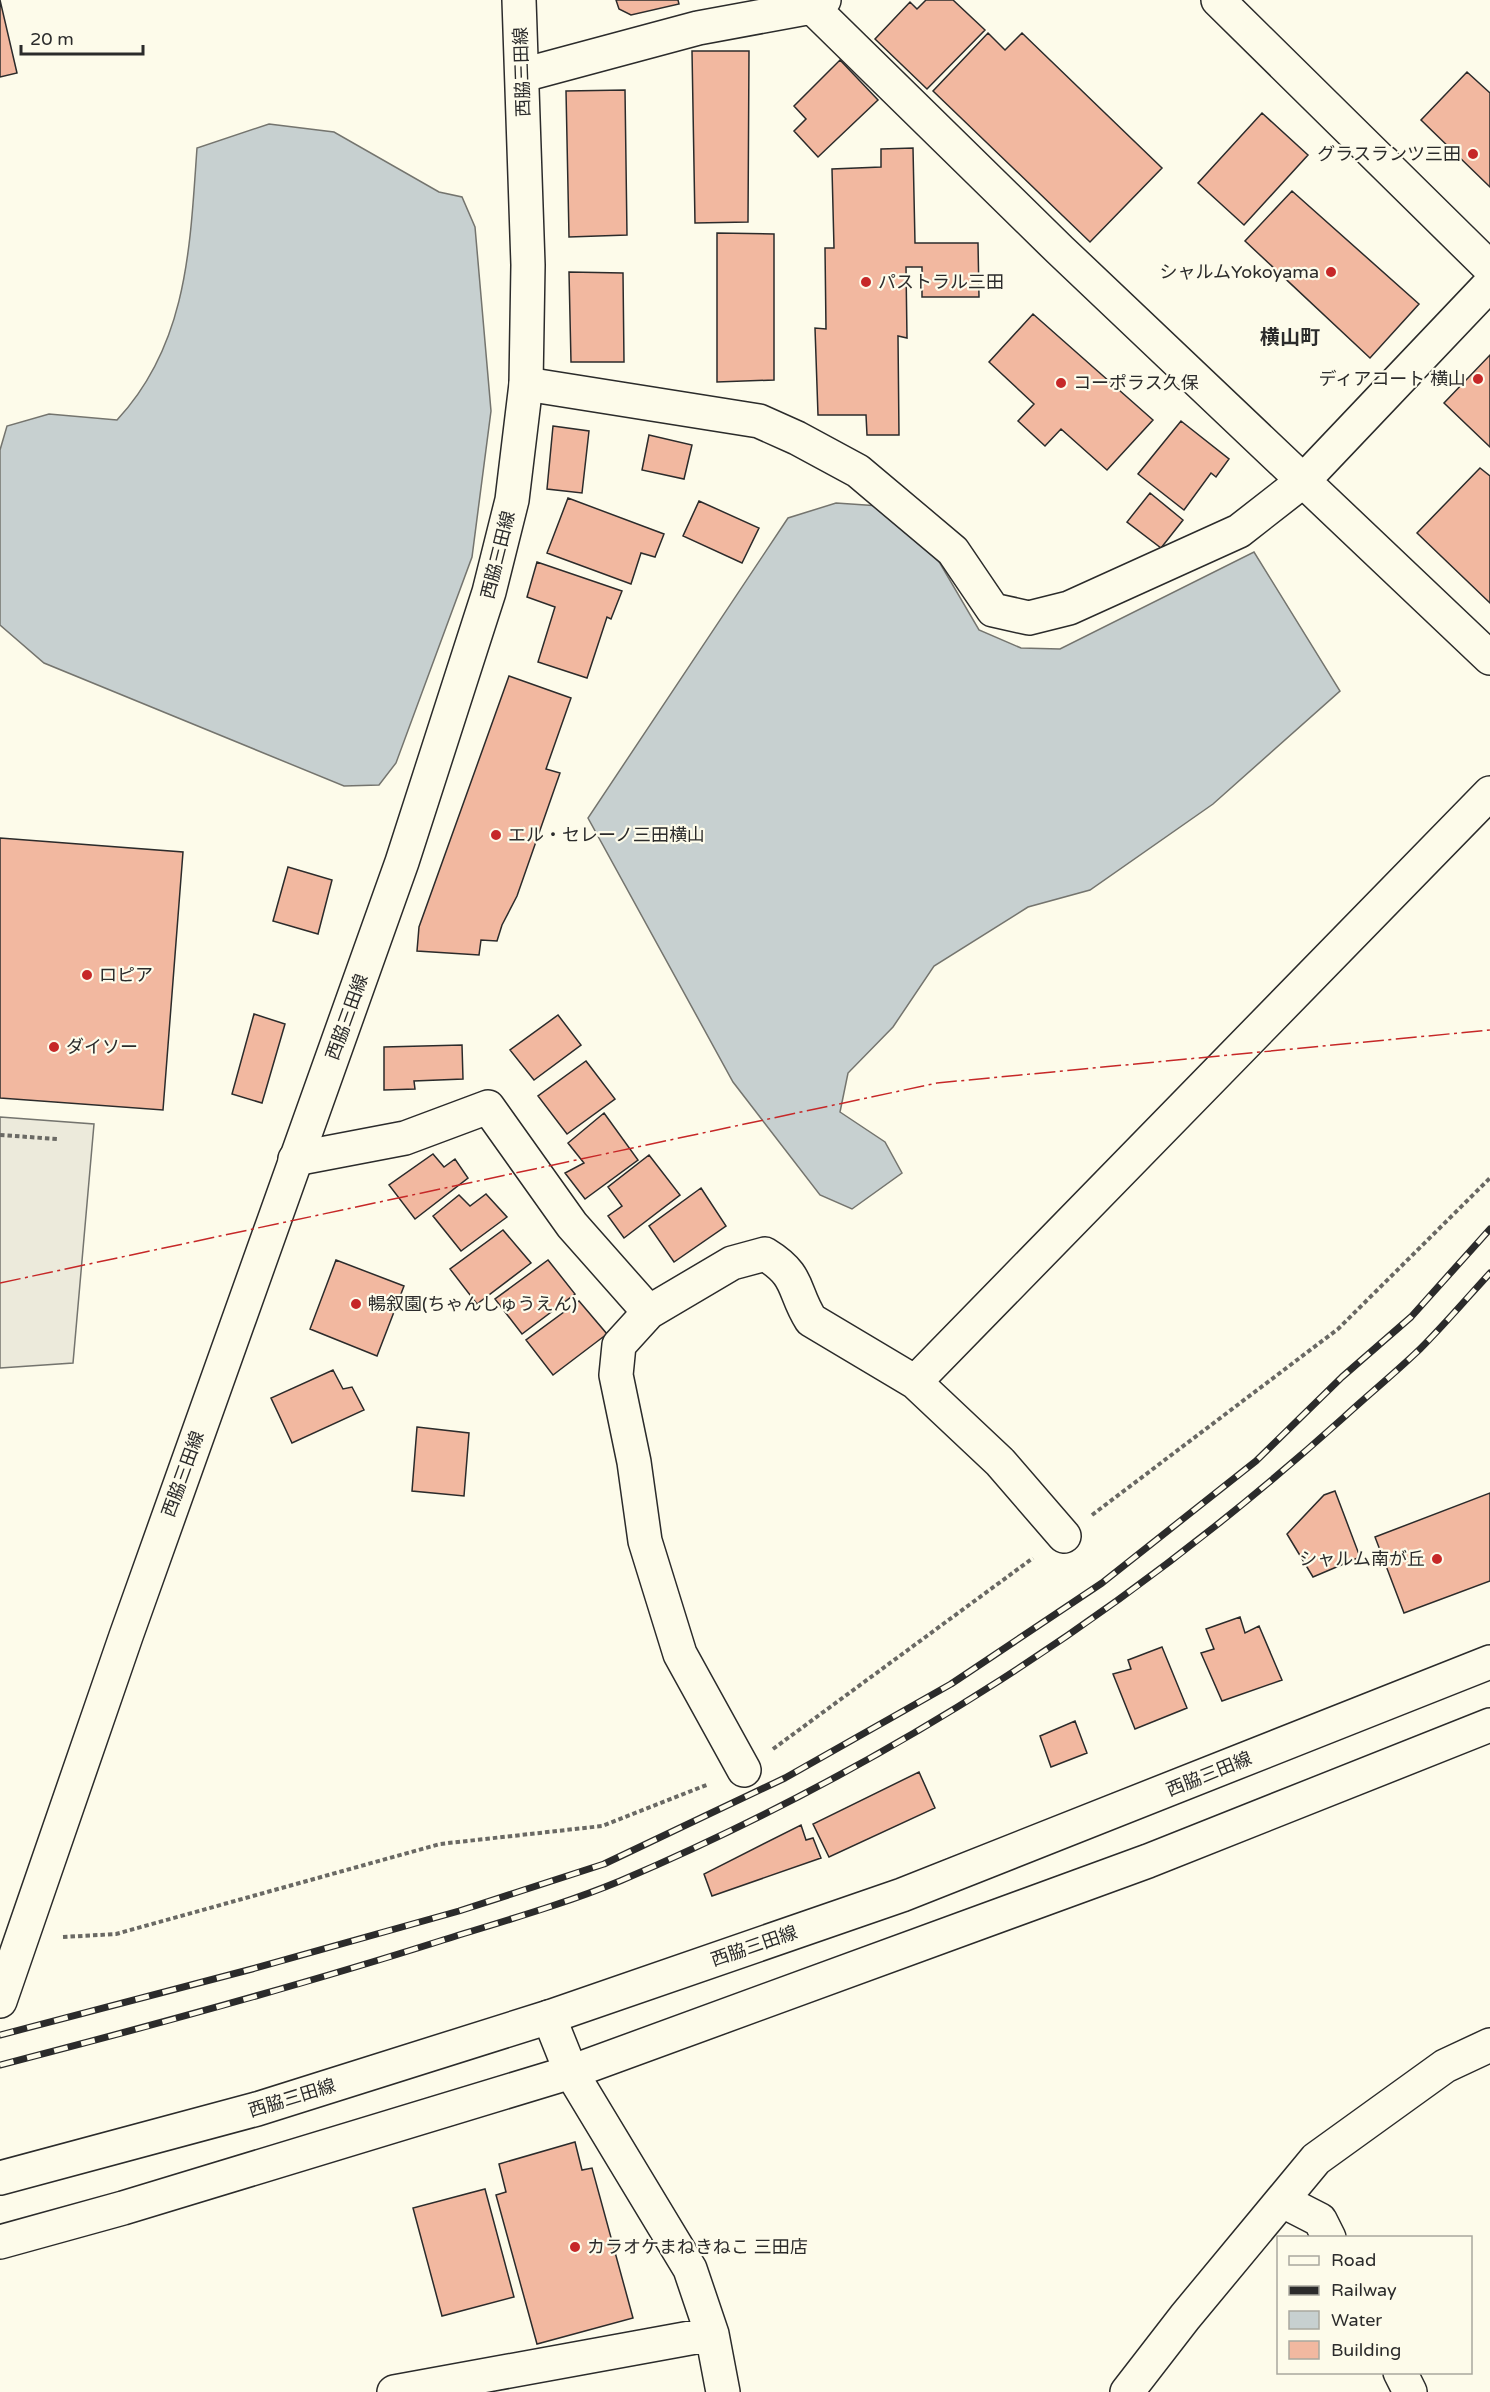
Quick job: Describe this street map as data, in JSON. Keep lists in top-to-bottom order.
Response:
{
  "streets": {
    "street": ["西脇三田線"]
  },
  "districts": ["横山町"],
  "places": [
    "グラスランツ三田",
    "シャルムYokoyama",
    "パストラル三田",
    "ディアコート 横山",
    "コーポラス久保",
    "エル・セレーノ三田横山",
    "ロピア",
    "ダイソー",
    "暢叙園(ちゃんしゅうえん)",
    "シャルム南が丘",
    "カラオケまねきねこ 三田店"
  ],
  "legend": [
    "Road",
    "Railway",
    "Water",
    "Building"
  ],
  "scale_bar": "20 m"
}
